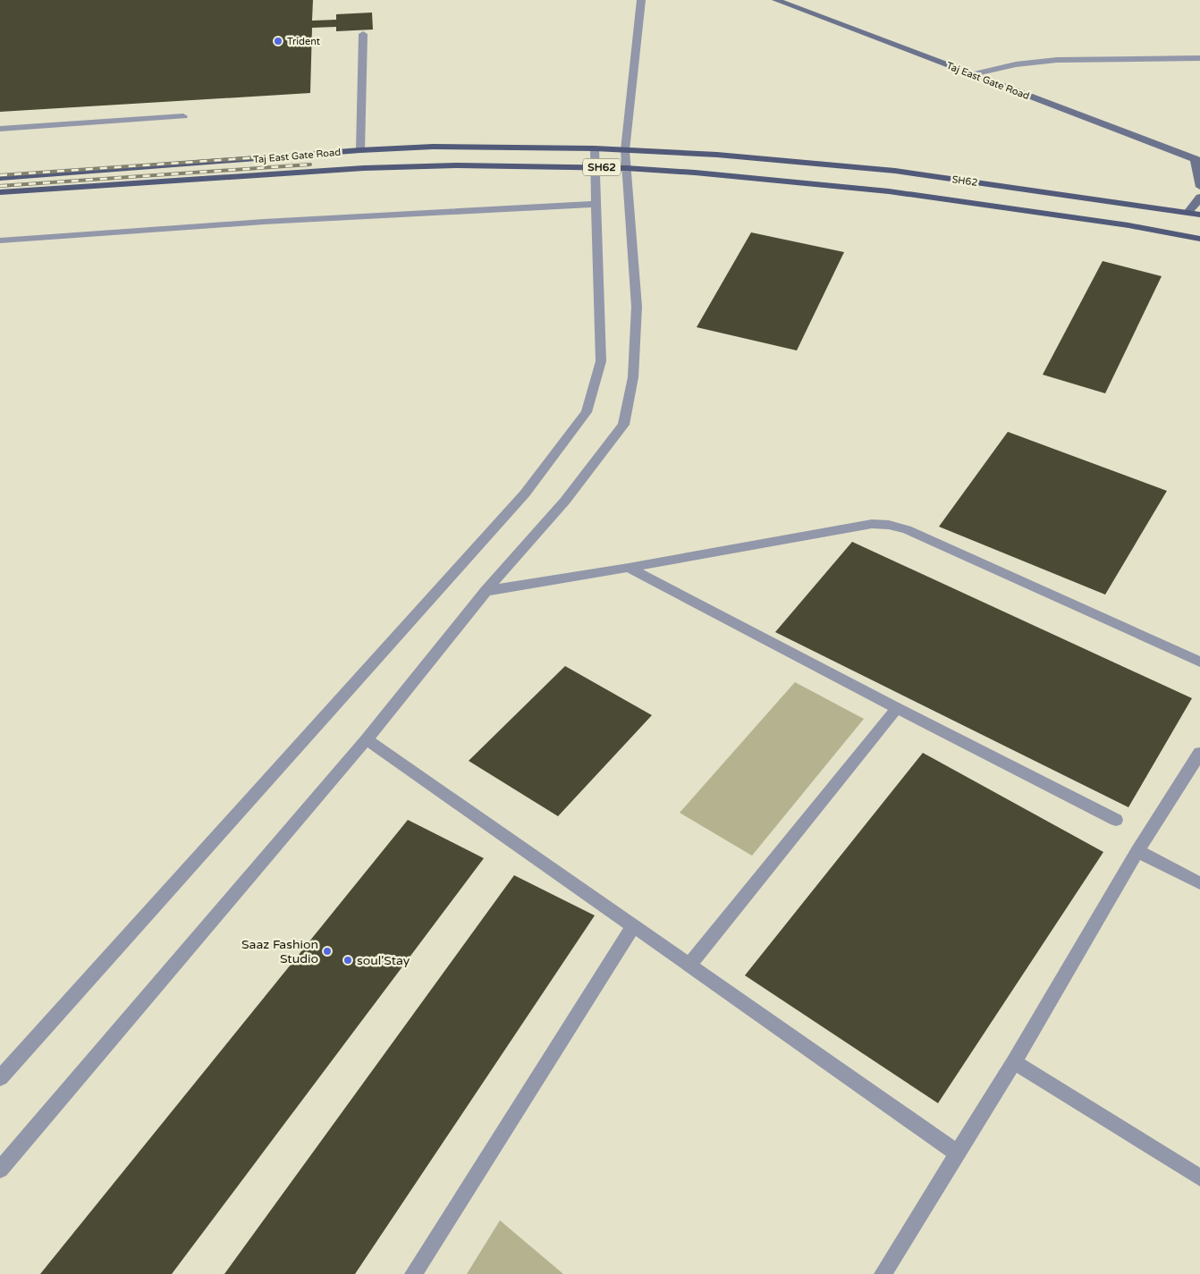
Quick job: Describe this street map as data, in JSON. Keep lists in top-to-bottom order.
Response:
{
  "streets": {
    "main road": ["Taj East Gate Road", "SH62"]
  },
  "crossings": [
    ["Taj East Gate Road", "SH62"]
  ],
  "places": ["Trident", "Saaz Fashion Studio", "soul'Stay"]
}
